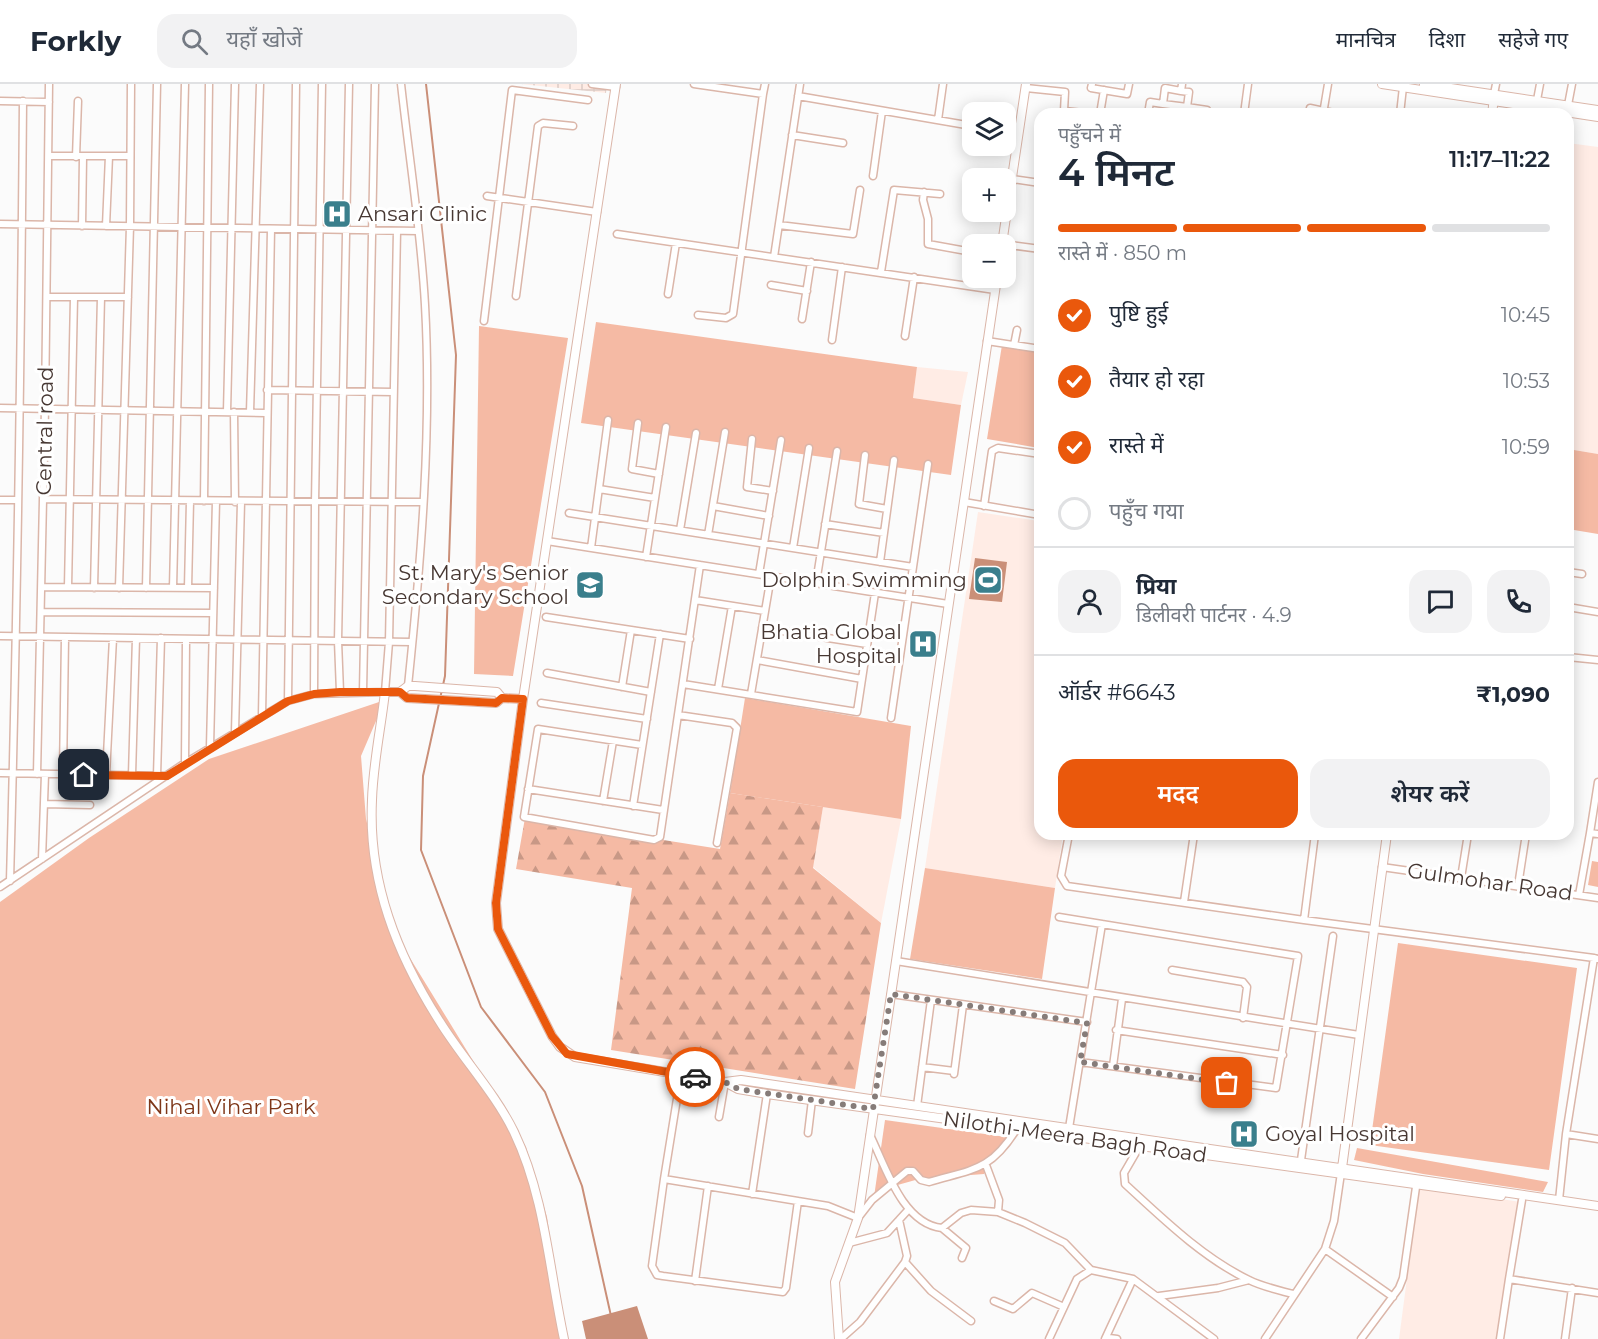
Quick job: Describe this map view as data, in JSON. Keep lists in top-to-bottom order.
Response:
{
  "streets": {
    "street": ["Central road", "Gulmohar Road", "Nilothi-Meera Bagh Road"]
  },
  "parks": ["Nihal Vihar Park"],
  "places": {
    "hospital": ["Ansari Clinic", "Bhatia Global Hospital", "Goyal Hospital"],
    "sports": ["Dolphin Swimming"],
    "school or university": ["St. Mary's Senior Secondary School"]
  },
  "page": {
    "header": "Forkly",
    "search": "यहाँ खोजें",
    "nav": ["मानचित्र", "दिशा", "सहेजे गए"],
    "map_buttons": ["+", "−"],
    "heading": ["4 मिनट", "पहुँचने में", "11:17–11:22"],
    "panel": [
      "प्रिया",
      "डिलीवरी पार्टनर · 4.9",
      "ऑर्डर #6643",
      "₹1,090"
    ],
    "bar": "रास्ते में · 850 m",
    "list": [
      ["पुष्टि हुई", "10:45"],
      ["तैयार हो रहा", "10:53"],
      ["रास्ते में", "10:59"],
      "पहुँच गया"
    ],
    "buttons": ["मदद", "शेयर करें"]
  }
}
